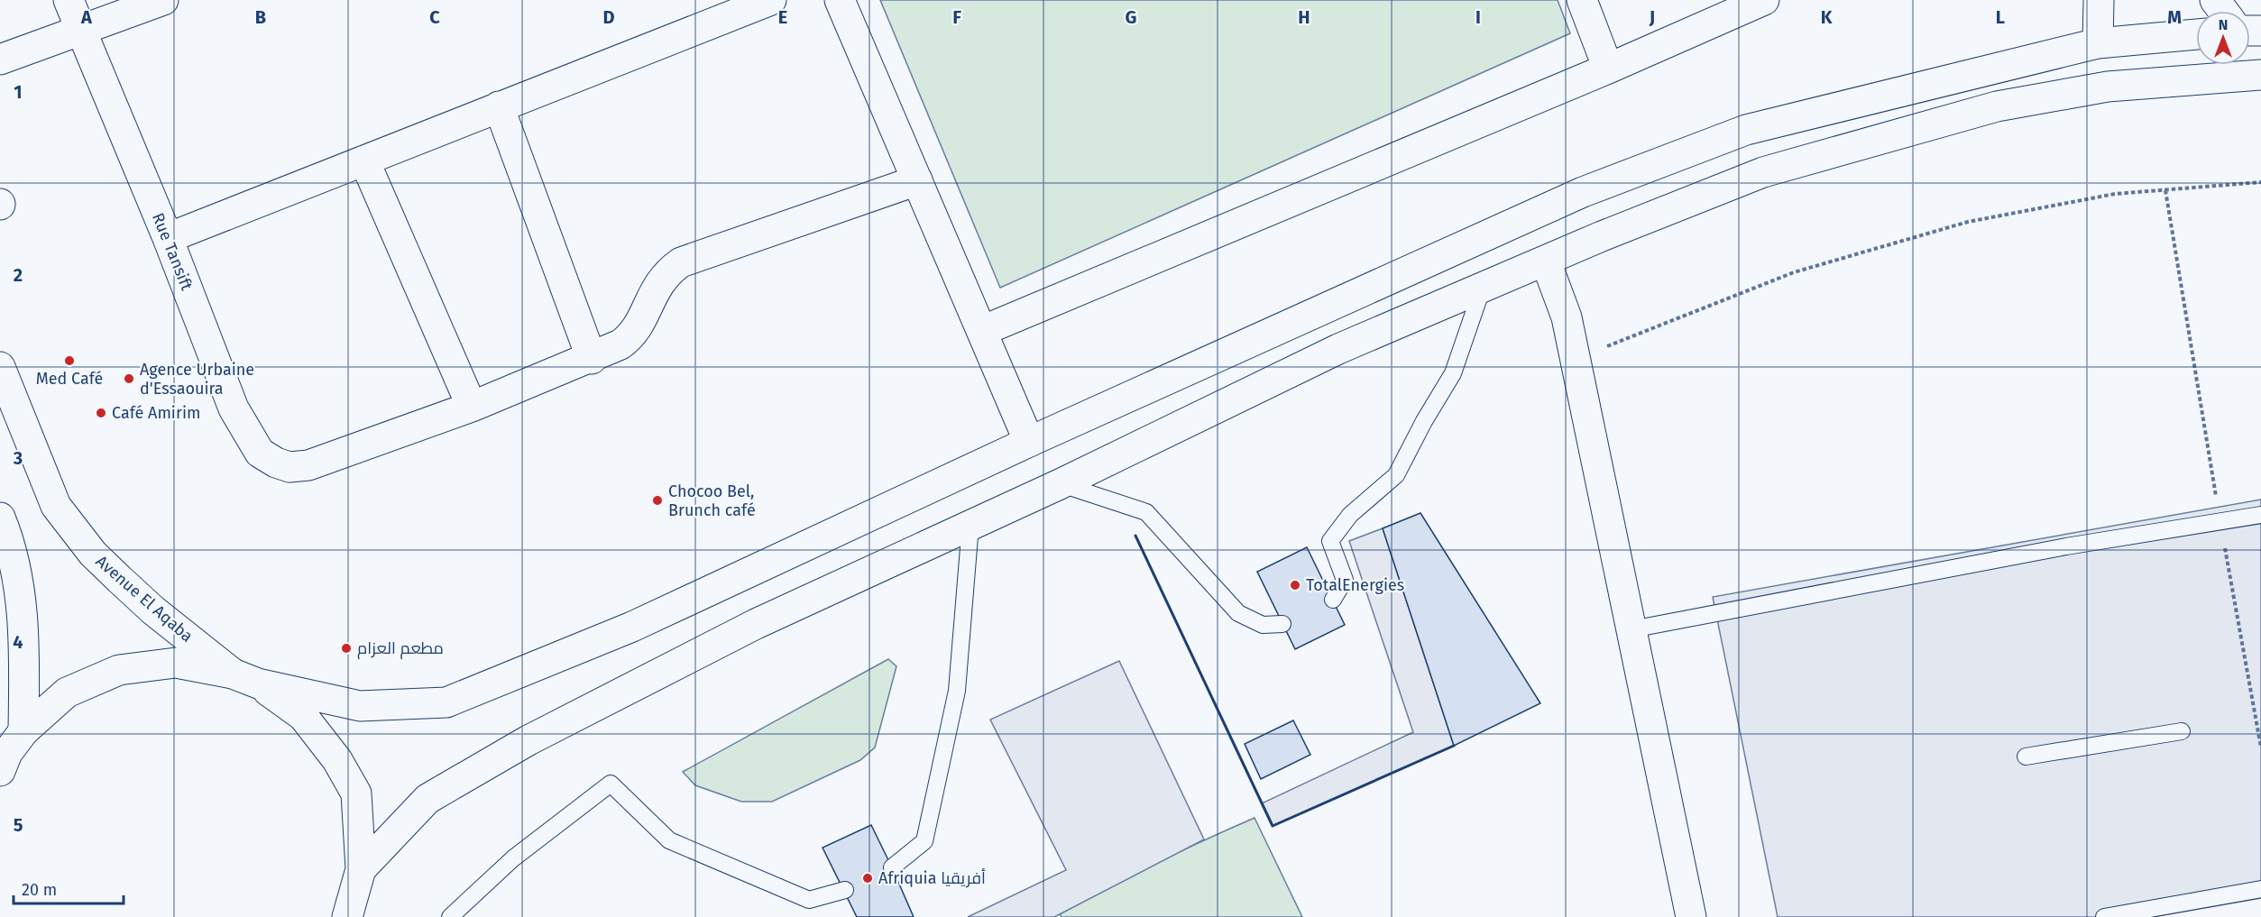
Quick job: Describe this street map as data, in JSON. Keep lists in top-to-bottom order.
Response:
{
  "streets": {
    "main road": ["Rue Tansift", "Avenue El Aqaba"]
  },
  "places": [
    "Med Café",
    "Agence Urbaine d'Essaouira",
    "Café Amirim",
    "Chocoo Bel, Brunch café",
    "TotalEnergies",
    "مطعم العزام",
    "Afriquia أفريقيا"
  ],
  "scale_bar": "20 m",
  "north": "top",
  "grid": {
    "columns": [
      "A",
      "B",
      "C",
      "D",
      "E",
      "F",
      "G",
      "H",
      "I",
      "J",
      "K",
      "L",
      "M"
    ],
    "rows": [
      "1",
      "2",
      "3",
      "4",
      "5"
    ]
  }
}
